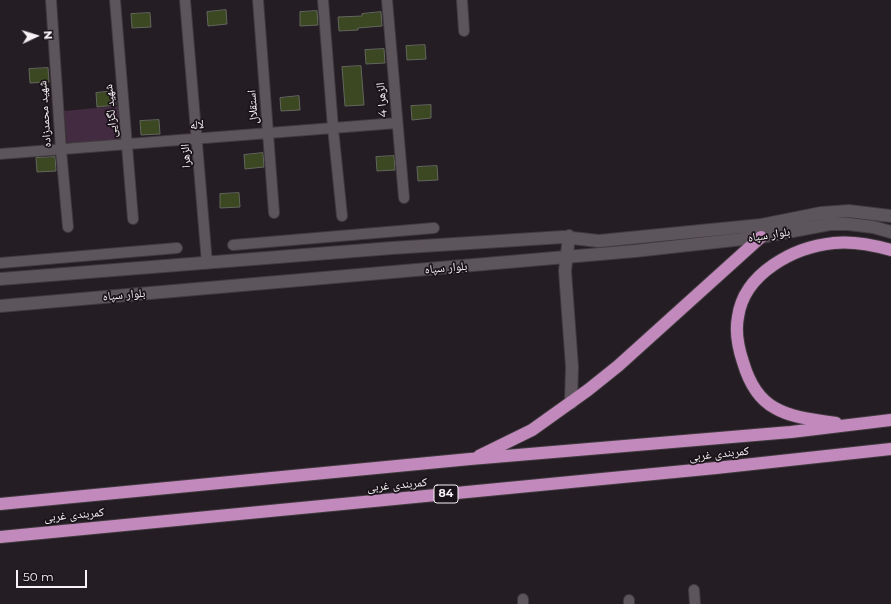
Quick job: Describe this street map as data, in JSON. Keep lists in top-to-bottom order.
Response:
{
  "streets": {
    "highway": ["کمربندی غربی", "84"],
    "main road": ["بلوار سپاه"],
    "street": [
      "الزهرا 4",
      "استقلال",
      "شهید لگزایی",
      "شهید محمدزاده",
      "لاله",
      "الزهرا"
    ]
  },
  "crossings": [
    ["الزهرا 4", "لاله"],
    ["استقلال", "لاله"],
    ["شهید لگزایی", "لاله"],
    ["شهید محمدزاده", "لاله"],
    ["لاله", "الزهرا"],
    ["الزهرا", "بلوار سپاه"]
  ],
  "scale_bar": "50 m",
  "north": "right"
}
